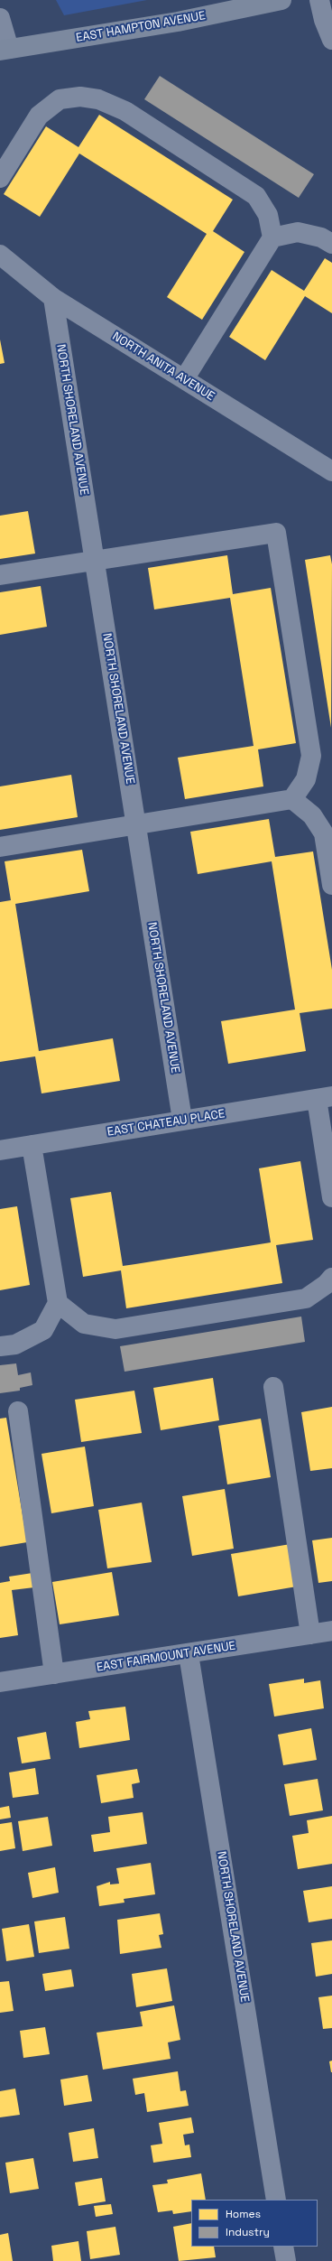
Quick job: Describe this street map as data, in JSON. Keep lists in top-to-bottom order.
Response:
{
  "streets": {
    "main road": ["EAST HAMPTON AVENUE"],
    "street": [
      "NORTH ANITA AVENUE",
      "NORTH SHORELAND AVENUE",
      "EAST CHATEAU PLACE",
      "EAST FAIRMOUNT AVENUE"
    ]
  },
  "crossings": [
    ["NORTH ANITA AVENUE", "NORTH SHORELAND AVENUE"],
    ["NORTH SHORELAND AVENUE", "EAST CHATEAU PLACE"],
    ["NORTH SHORELAND AVENUE", "EAST FAIRMOUNT AVENUE"]
  ],
  "legend": ["Homes", "Industry"]
}
